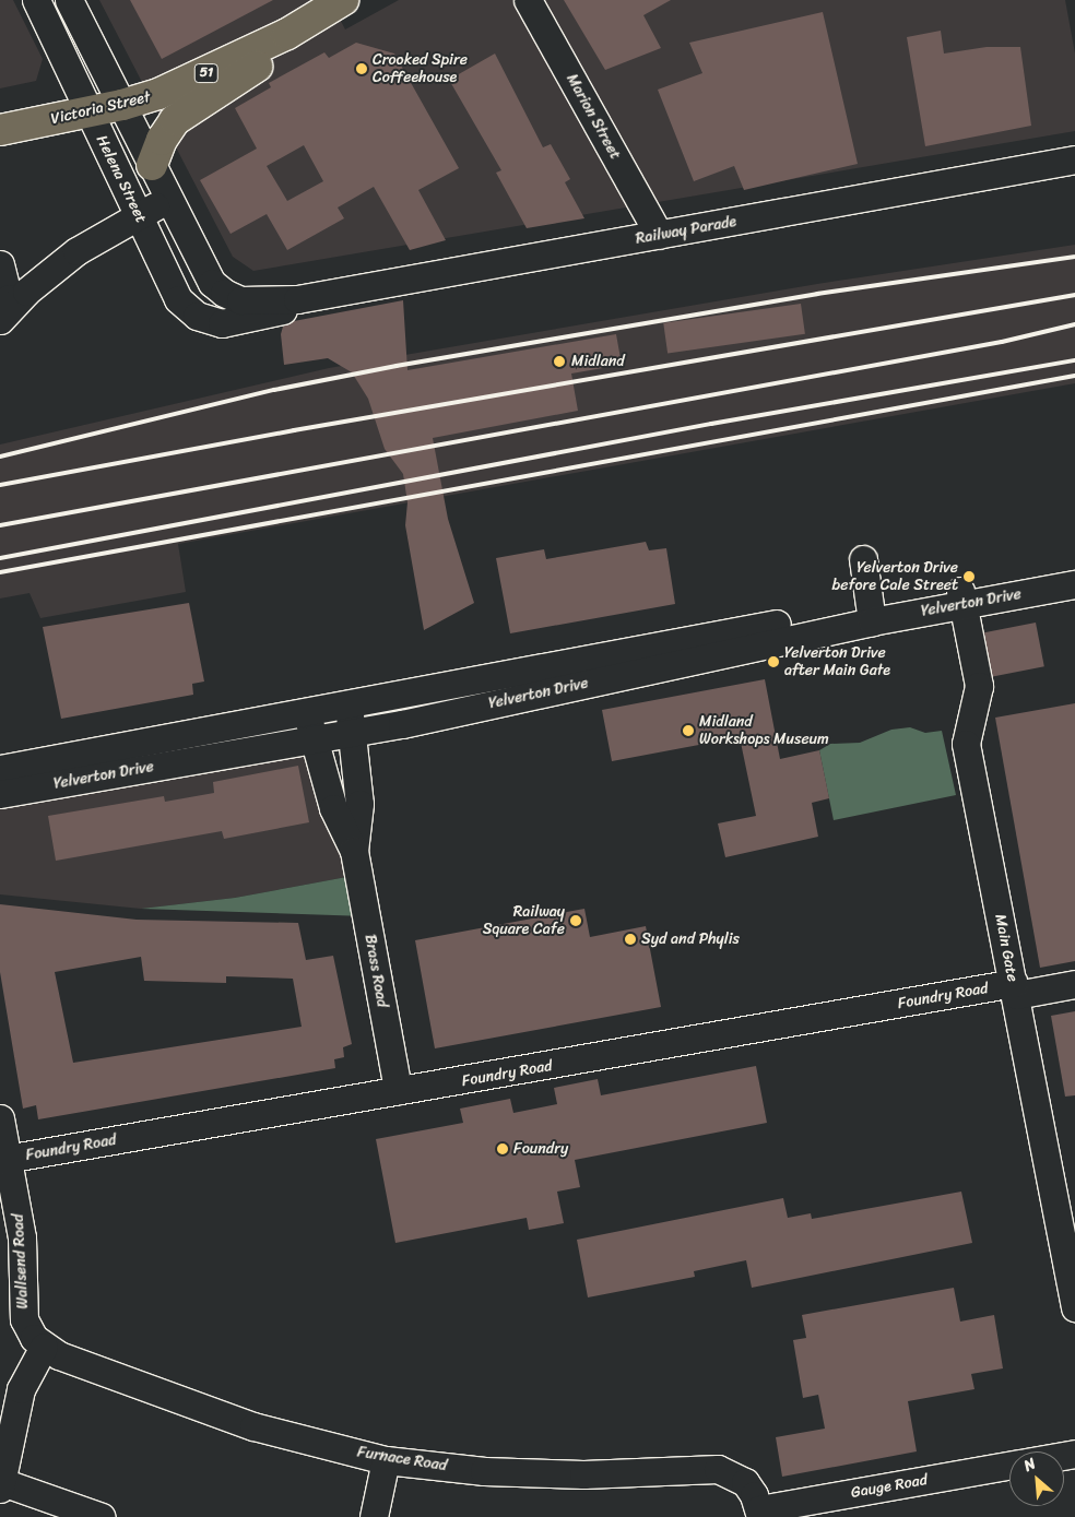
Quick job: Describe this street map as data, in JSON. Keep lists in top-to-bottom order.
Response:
{
  "streets": {
    "highway": ["51", "Victoria Street"],
    "street": [
      "Marion Street",
      "Helena Street",
      "Railway Parade",
      "Yelverton Drive",
      "Main Gate",
      "Brass Road",
      "Foundry Road",
      "Wallsend Road",
      "Furnace Road",
      "Gauge Road"
    ]
  },
  "crossings": [
    ["Victoria Street", "Helena Street"],
    ["Marion Street", "Railway Parade"],
    ["Helena Street", "Railway Parade"],
    ["Yelverton Drive", "Main Gate"],
    ["Yelverton Drive", "Brass Road"],
    ["Main Gate", "Foundry Road"],
    ["Brass Road", "Foundry Road"],
    ["Foundry Road", "Wallsend Road"],
    ["Wallsend Road", "Furnace Road"],
    ["Furnace Road", "Gauge Road"]
  ],
  "places": [
    "Crooked Spire Coffeehouse",
    "Midland",
    "Yelverton Drive before Cale Street",
    "Yelverton Drive after Main Gate",
    "Midland Workshops Museum",
    "Railway Square Cafe",
    "Syd and Phylis",
    "Foundry"
  ],
  "north": "top left"
}
